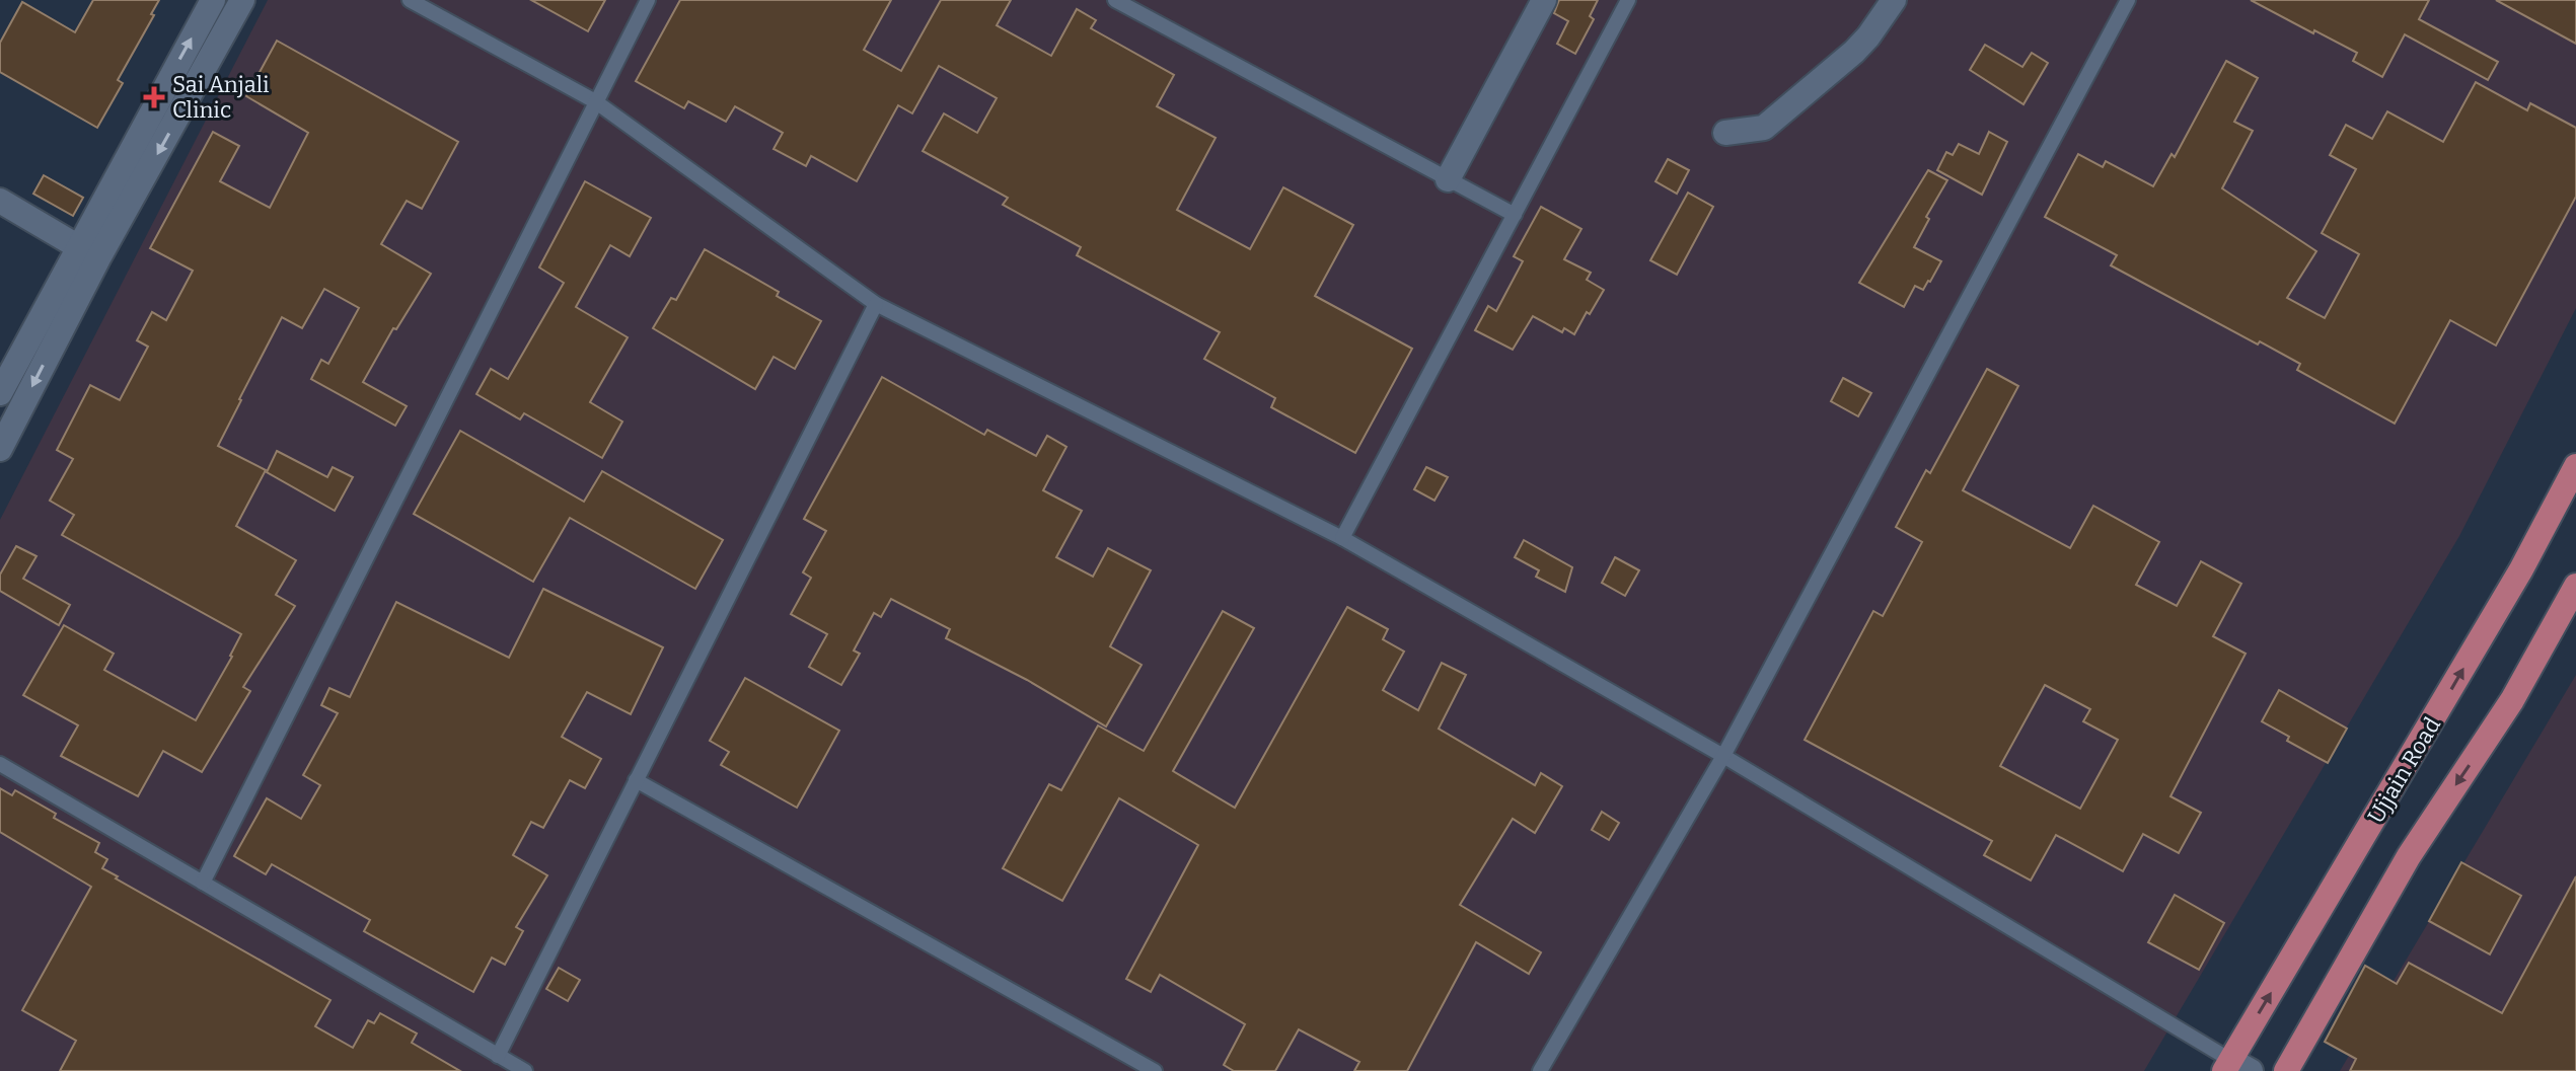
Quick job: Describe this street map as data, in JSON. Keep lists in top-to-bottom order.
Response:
{
  "streets": {
    "main road": ["Ujjain Road"]
  },
  "places": {
    "health": ["Sai Anjali Clinic"]
  }
}
